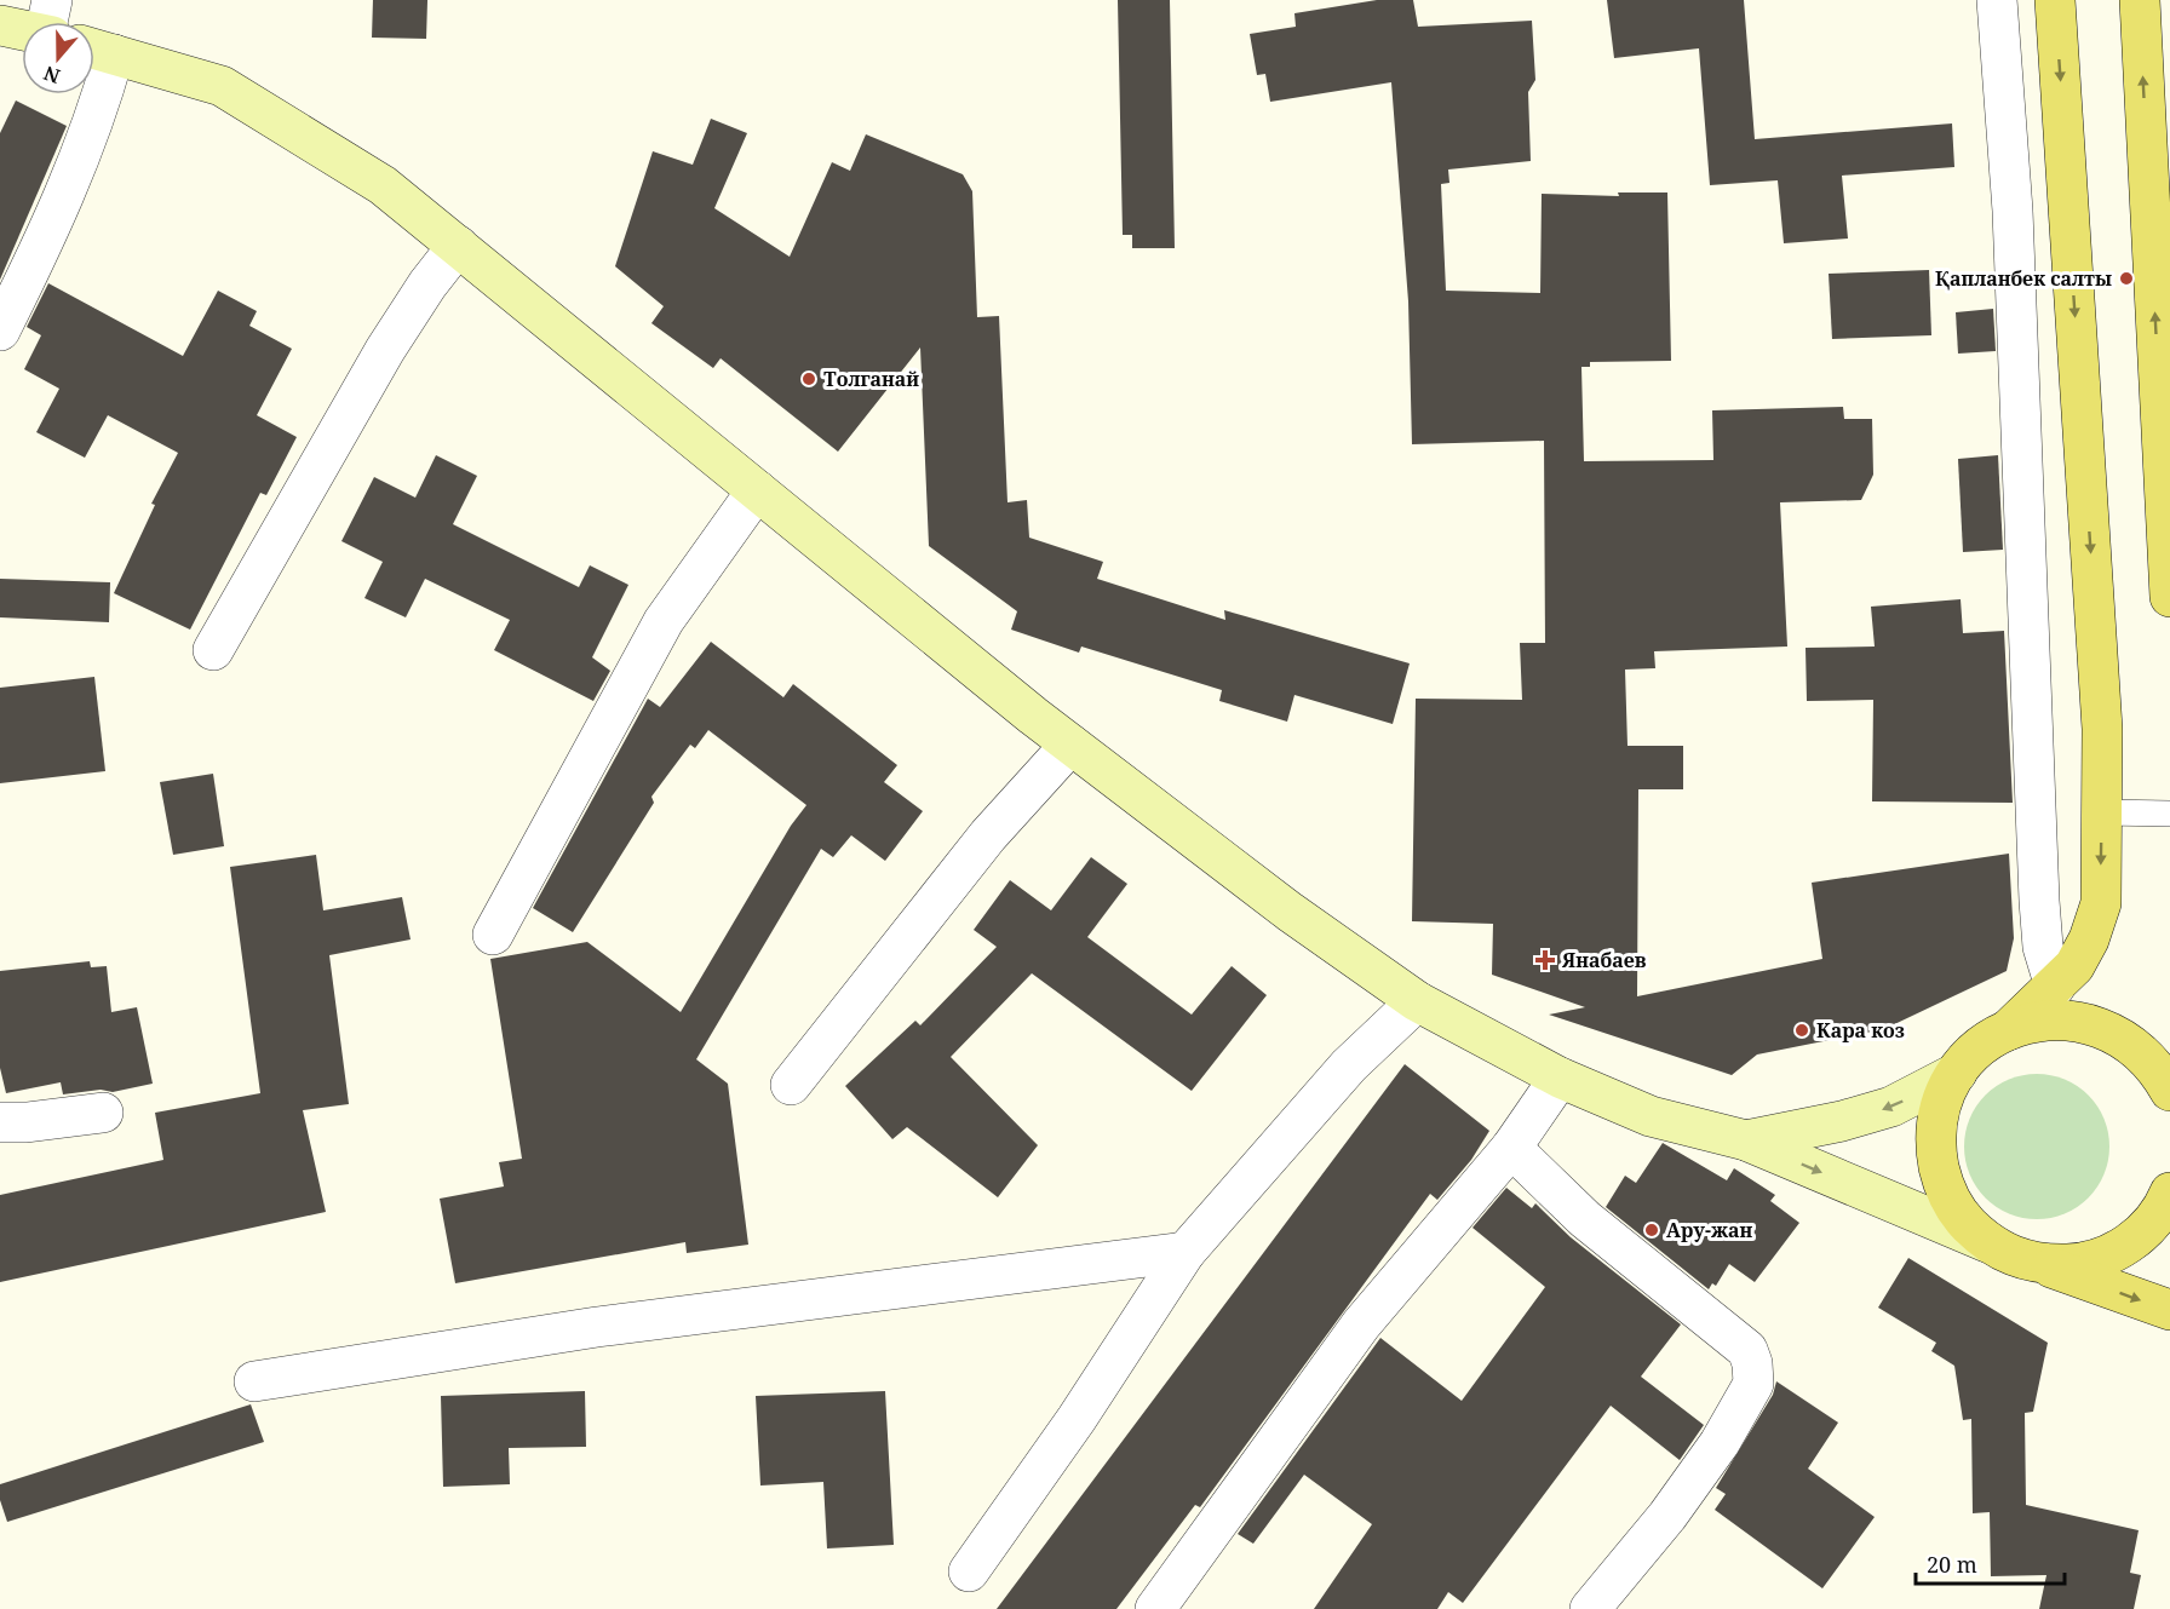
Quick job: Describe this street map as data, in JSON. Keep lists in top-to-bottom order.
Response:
{
  "places": {
    "other": [
      "Қапланбек салты",
      "Толганай",
      "Кара коз",
      "Ару-жан"
    ],
    "health": ["Янабаев"]
  },
  "scale_bar": "20 m",
  "north": "bottom"
}
